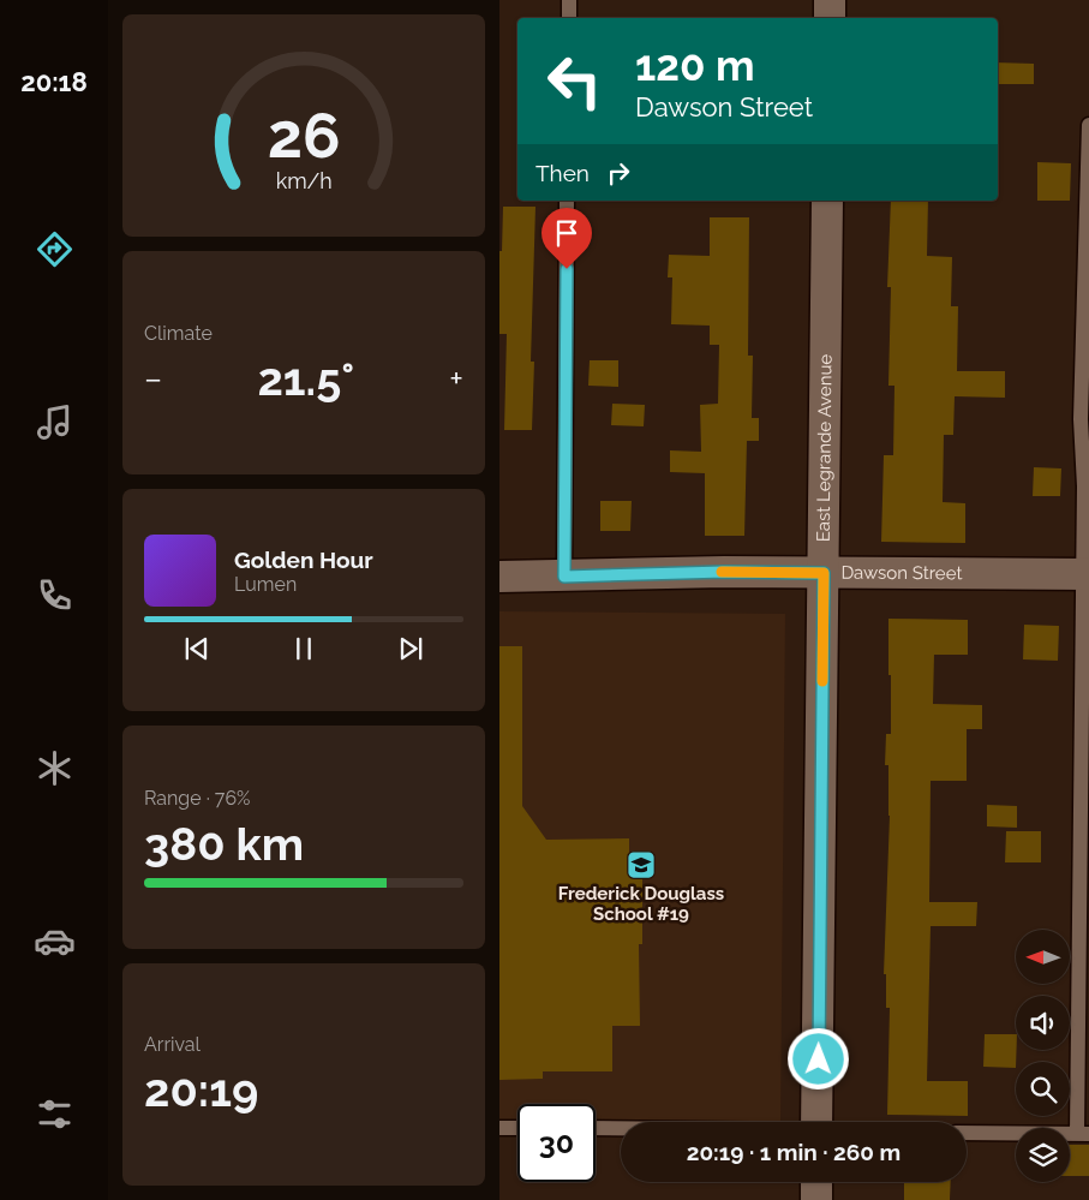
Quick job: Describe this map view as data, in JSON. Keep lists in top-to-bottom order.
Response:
{
  "streets": {
    "street": ["East Legrande Avenue", "Dawson Street"]
  },
  "crossings": [
    ["East Legrande Avenue", "Dawson Street"]
  ],
  "places": {
    "school or university": ["Frederick Douglass School #19"]
  },
  "north": "left",
  "page": {
    "tabs": "20:18",
    "turn": ["120 m", "Dawson Street"],
    "then": "Then",
    "tile": [
      "Climate",
      ["Range · 76%", "380 km"],
      ["Arrival", "20:19"]
    ],
    "heat": ["−", "21.5°", "+"],
    "song": ["Golden Hour", "Lumen"],
    "limit": "30",
    "trip": "20:19 · 1 min · 260 m",
    "gauge": ["26", "km/h"]
  }
}
